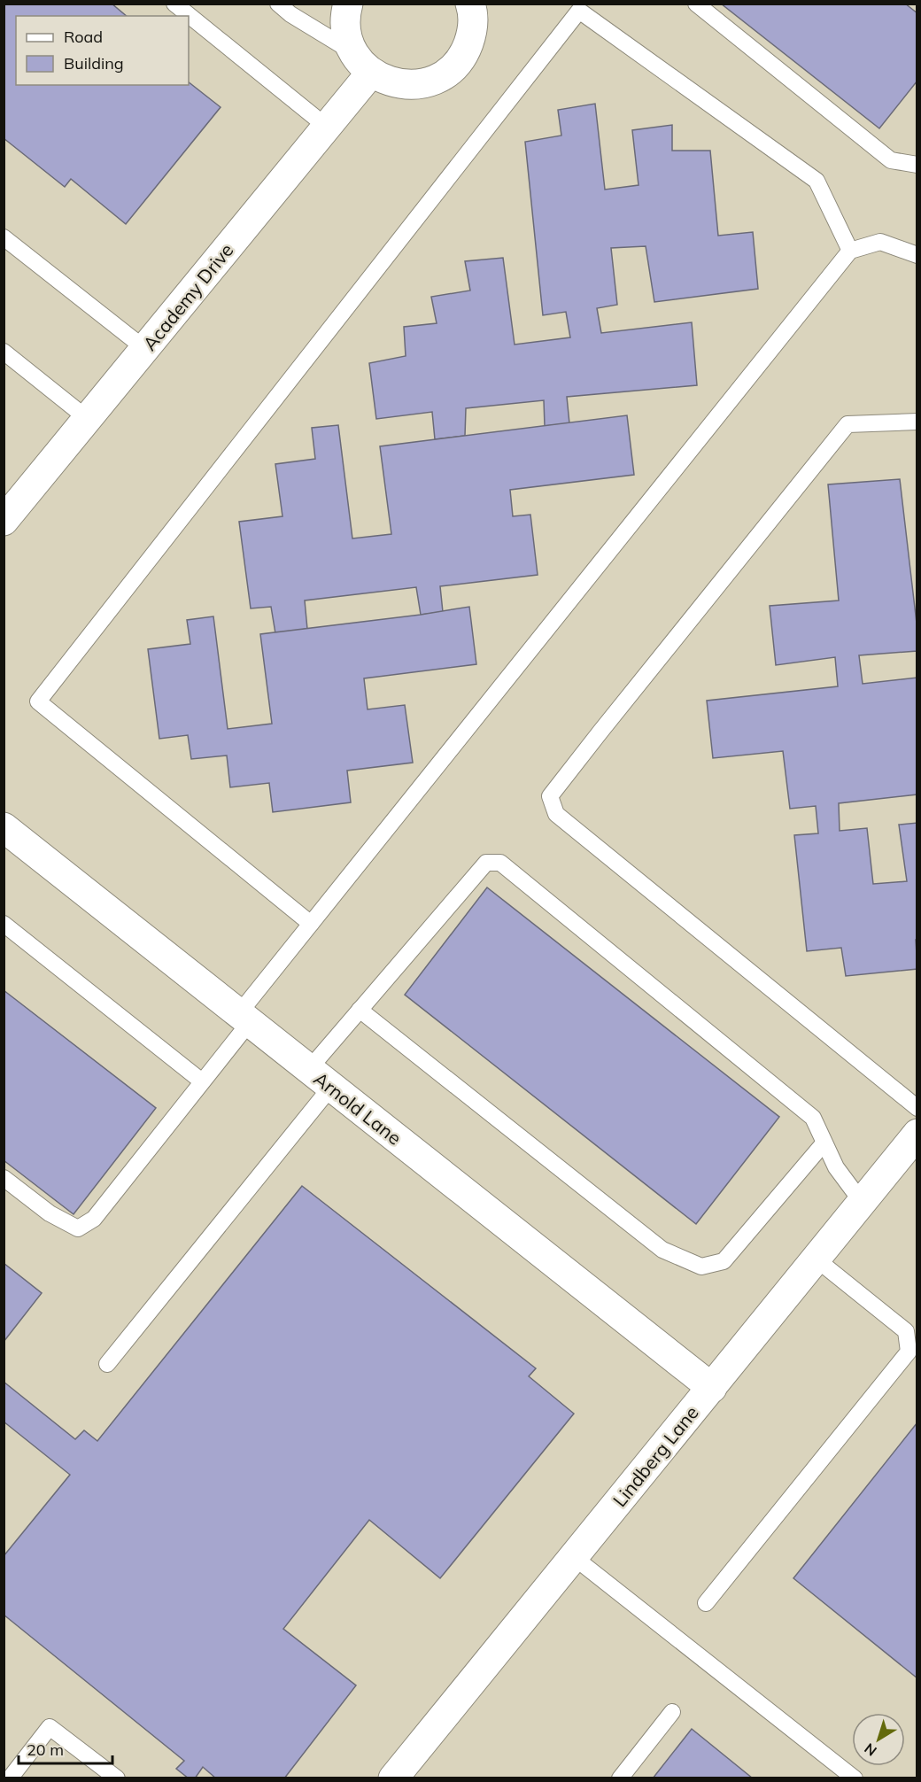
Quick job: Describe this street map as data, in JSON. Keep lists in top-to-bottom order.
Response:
{
  "streets": {
    "street": ["Academy Drive", "Arnold Lane", "Lindberg Lane"]
  },
  "crossings": [
    ["Arnold Lane", "Lindberg Lane"]
  ],
  "legend": ["Road", "Building"],
  "scale_bar": "20 m",
  "north": "bottom left"
}
